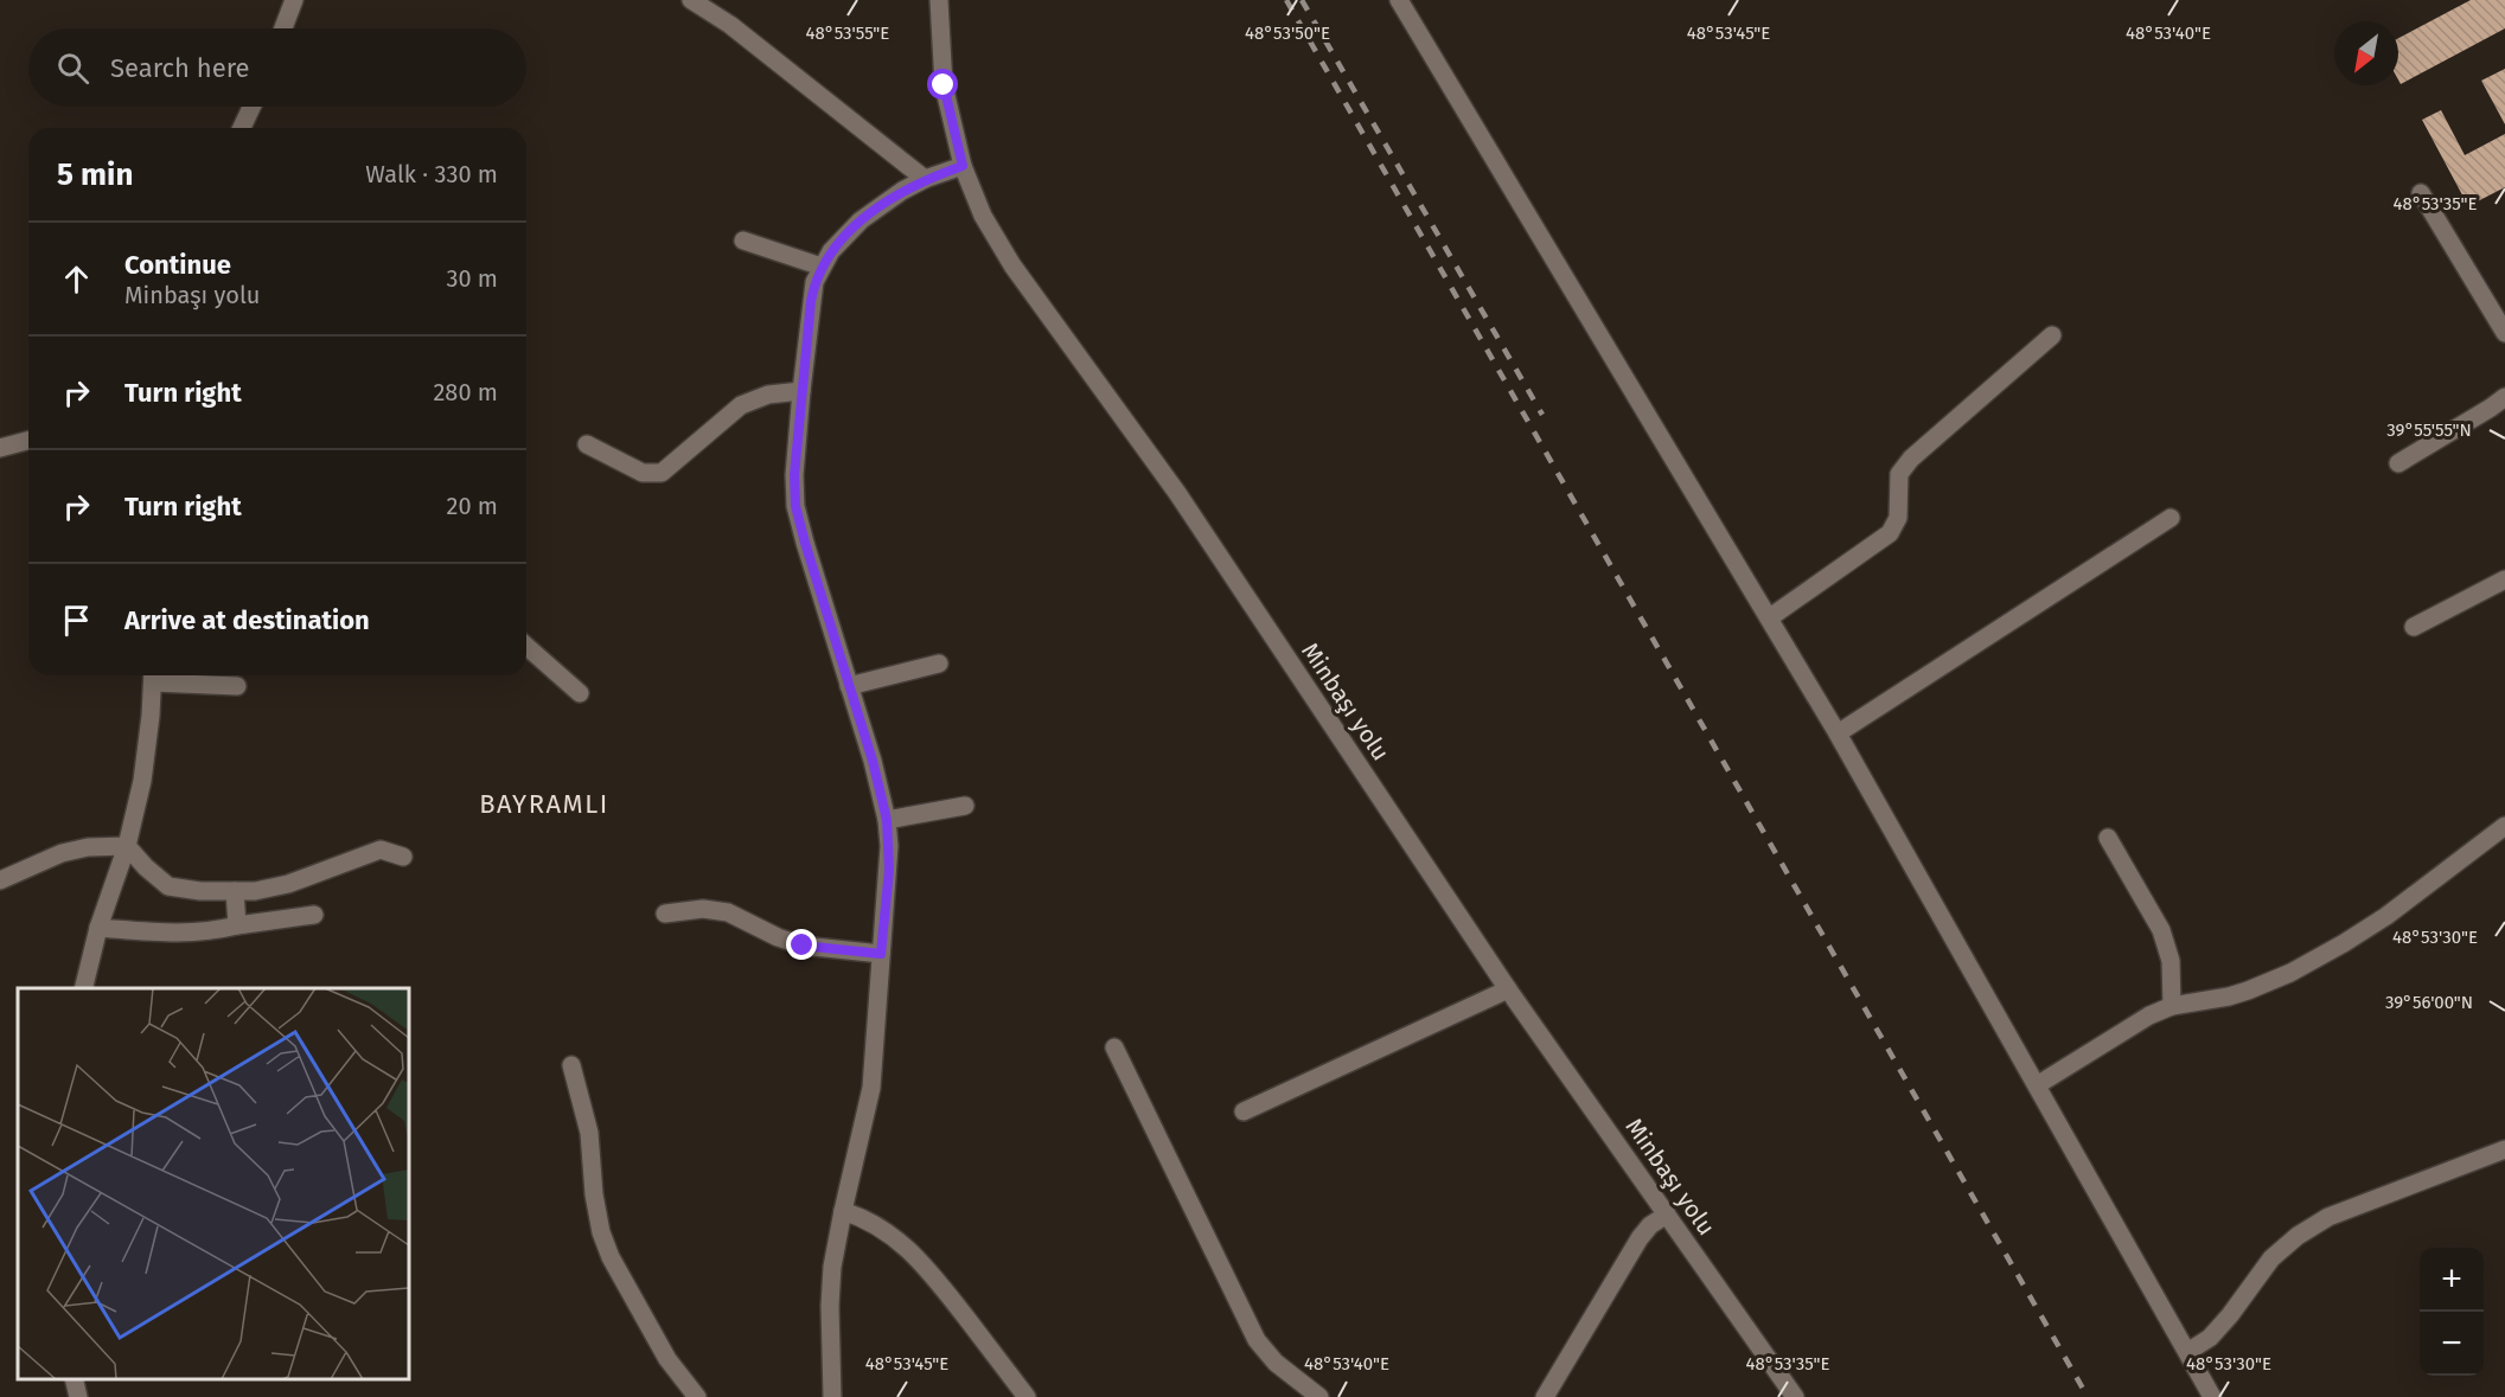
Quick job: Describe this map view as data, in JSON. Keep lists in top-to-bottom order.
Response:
{
  "streets": {
    "street": ["Minbaşı yolu"]
  },
  "districts": ["BAYRAMLI"],
  "north": "bottom left",
  "page": {
    "search": "Search here",
    "heading": ["5 min", "Walk · 330 m"],
    "list": [
      ["Continue", "Minbaşı yolu", "30 m"],
      ["Turn right", "280 m"],
      ["Turn right", "20 m"],
      "Arrive at destination"
    ],
    "map_buttons": ["+", "−"]
  },
  "coordinates": [
    "48°53'55\"E",
    "48°53'45\"E",
    "48°53'40\"E",
    "48°53'50\"E",
    "48°53'35\"E",
    "39°55'55\"N",
    "48°53'30\"E",
    "39°56'00\"N"
  ]
}
